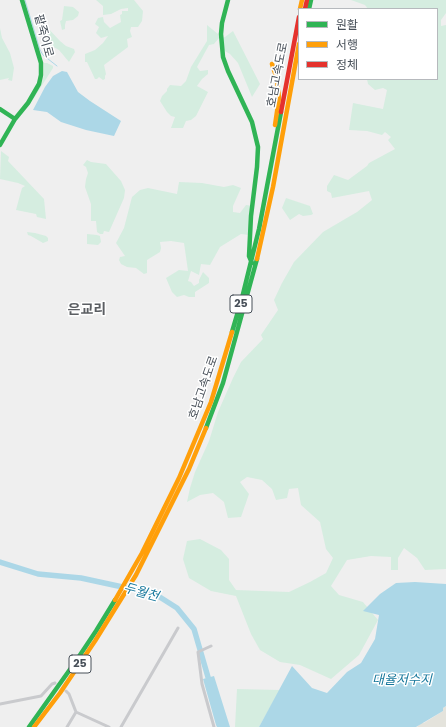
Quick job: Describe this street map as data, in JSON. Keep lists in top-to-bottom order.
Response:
{
  "streets": {
    "main road": ["팥죽이로", "호남고속도로", "25"]
  },
  "districts": ["은교리"],
  "water": ["두월천", "대율저수지"],
  "legend": ["원활", "서행", "정체"]
}
